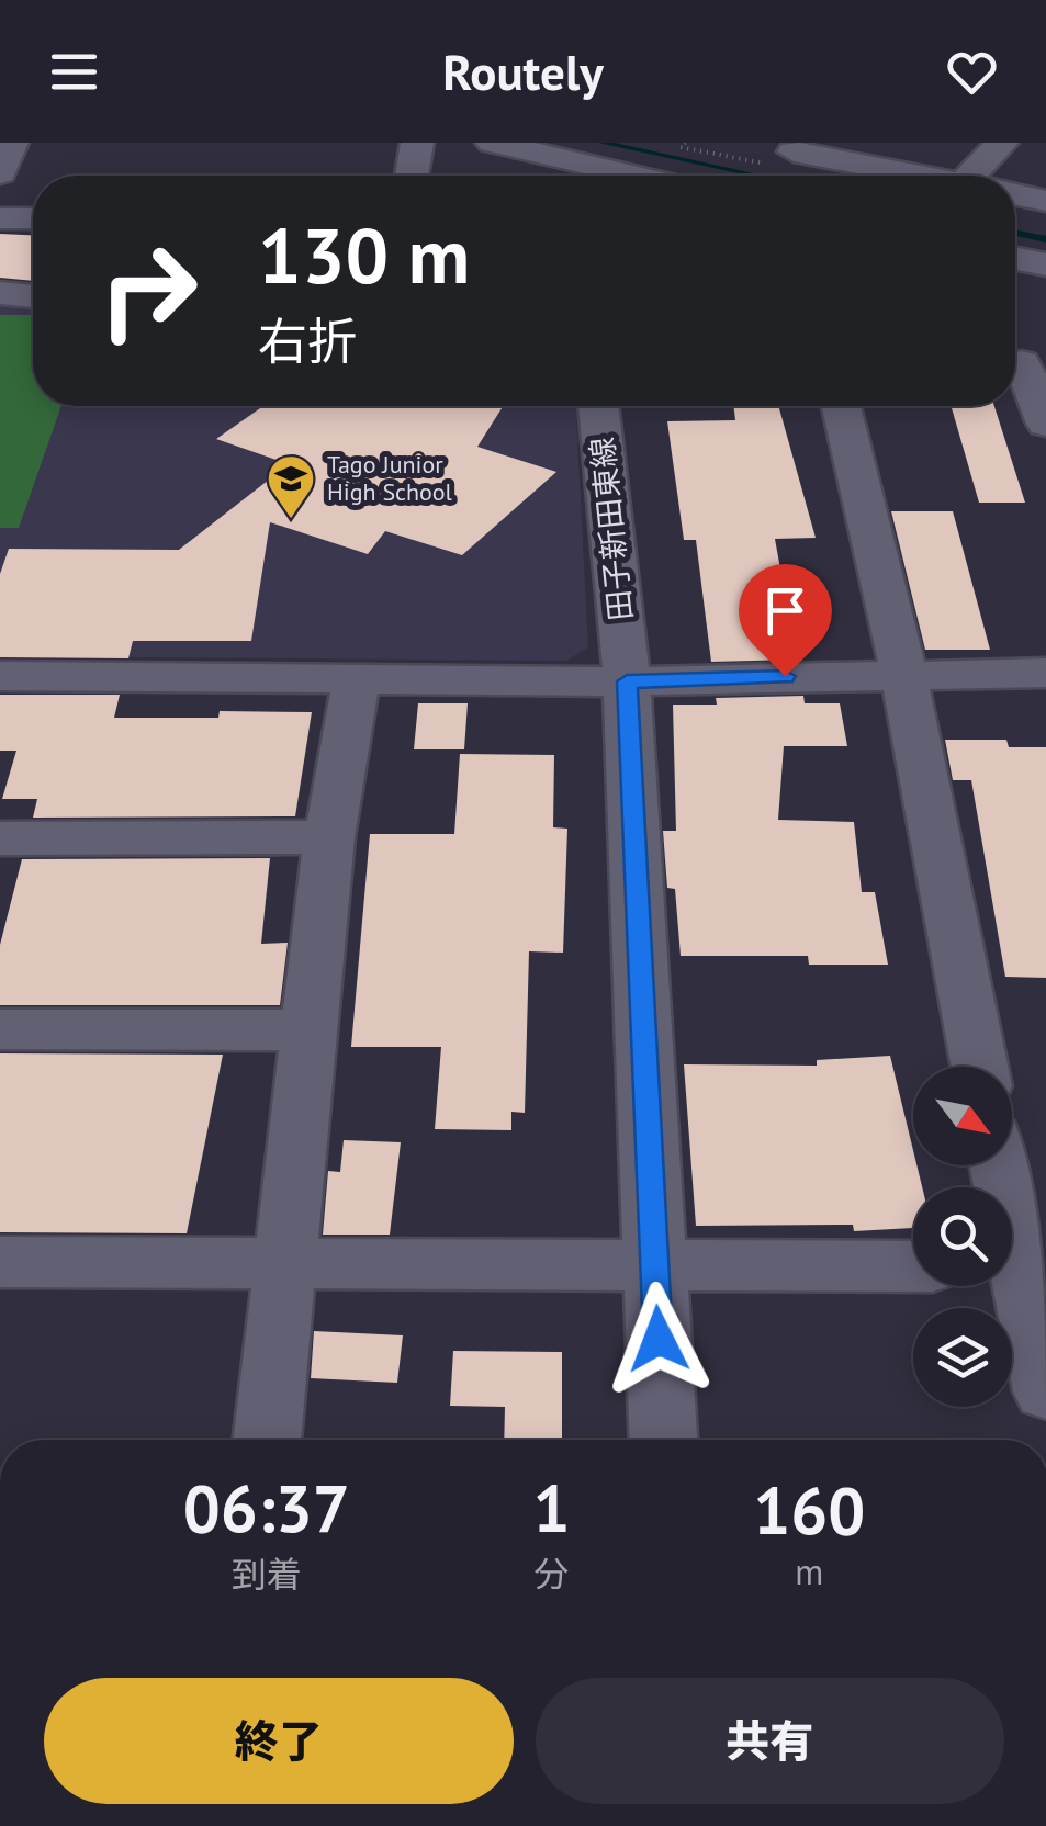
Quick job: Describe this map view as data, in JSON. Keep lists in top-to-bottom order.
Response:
{
  "streets": {
    "street": ["田子新田東線"]
  },
  "places": {
    "school or university": ["Tago Junior High School"]
  },
  "north": "bottom right",
  "page": {
    "header": "Routely",
    "turn": ["130 m", "右折"],
    "eta": [
      "06:37",
      "到着",
      "1",
      "分",
      "160",
      "m"
    ],
    "buttons": ["終了", "共有"]
  }
}
